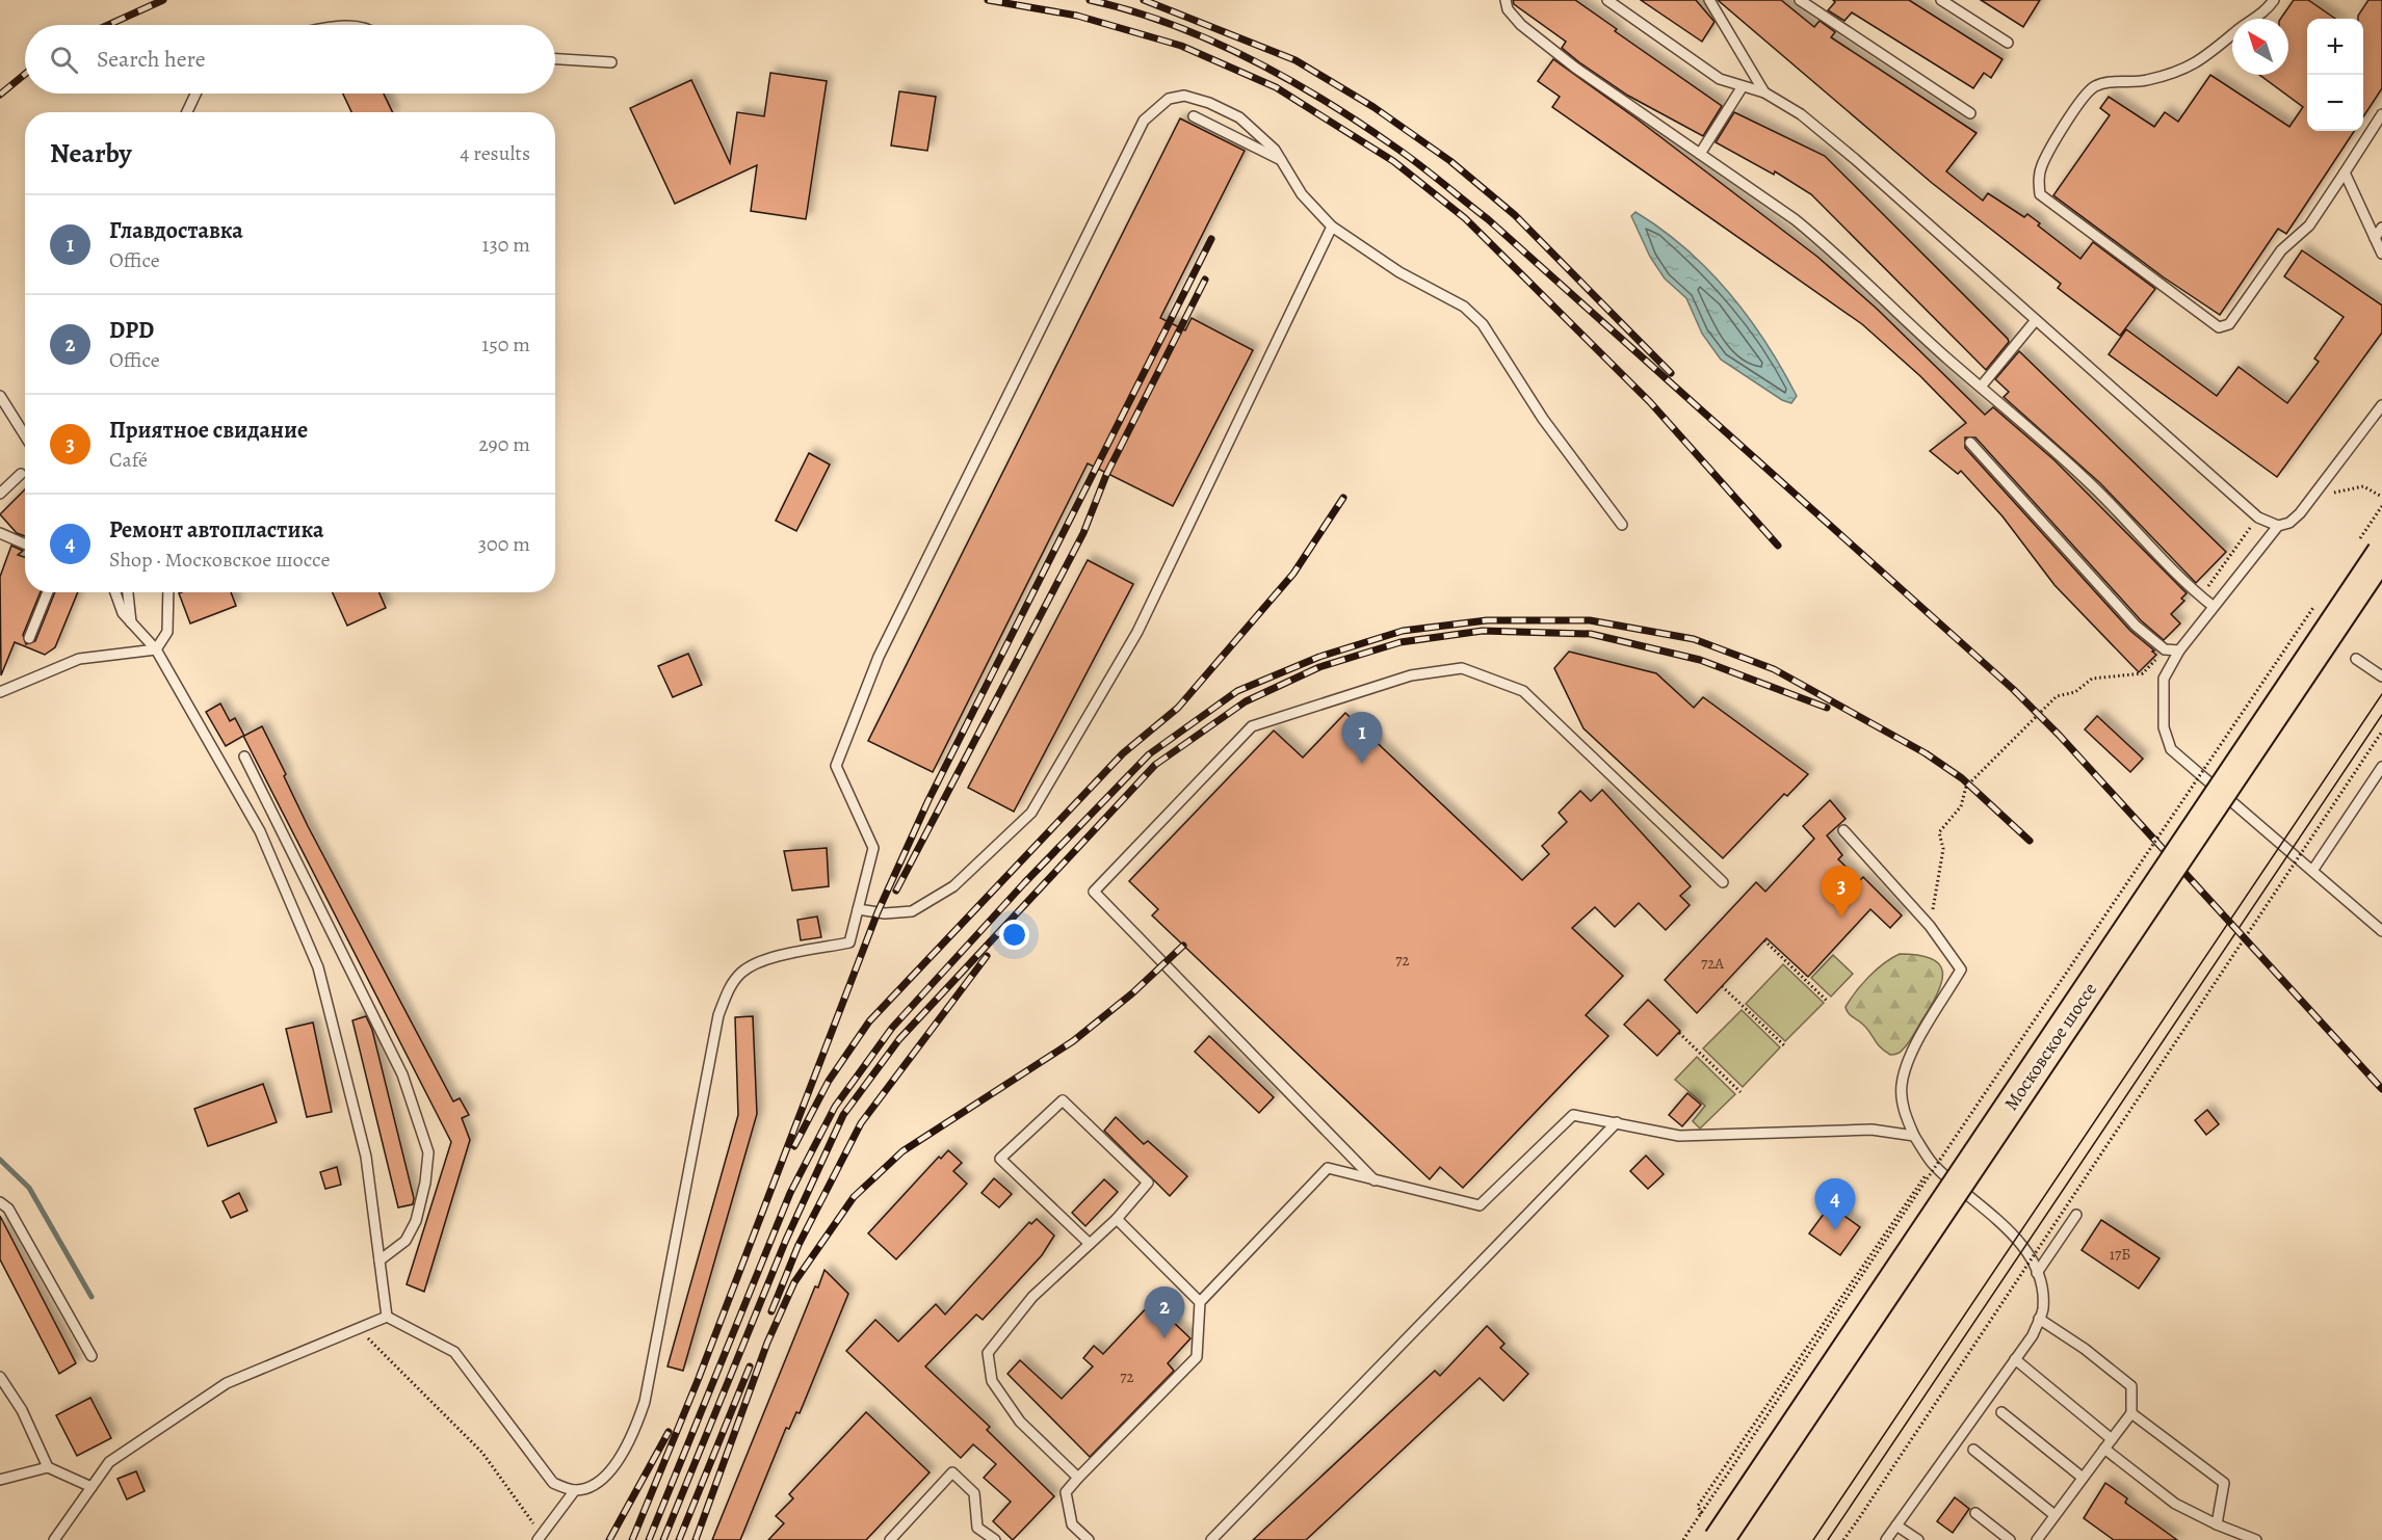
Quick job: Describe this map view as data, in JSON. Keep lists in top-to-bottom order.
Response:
{
  "streets": {
    "main road": ["Московское шоссе"]
  },
  "house_numbers": [
    "72",
    "72А",
    "17Б",
    "72"
  ],
  "north": "top left",
  "page": {
    "map_buttons": ["+", "−"],
    "search": "Search here",
    "heading": ["Nearby", "4 results"],
    "list": [
      {
        "mark": "1",
        "name": "Главдоставка",
        "note": "Office",
        "value": "130 m"
      },
      {
        "mark": "2",
        "name": "DPD",
        "note": "Office",
        "value": "150 m"
      },
      {
        "mark": "3",
        "name": "Приятное свидание",
        "note": "Café",
        "value": "290 m"
      },
      {
        "mark": "4",
        "name": "Ремонт автопластика",
        "note": "Shop · Московское шоссе",
        "value": "300 m"
      }
    ],
    "pins": [
      "1",
      "3",
      "4",
      "2"
    ]
  }
}
